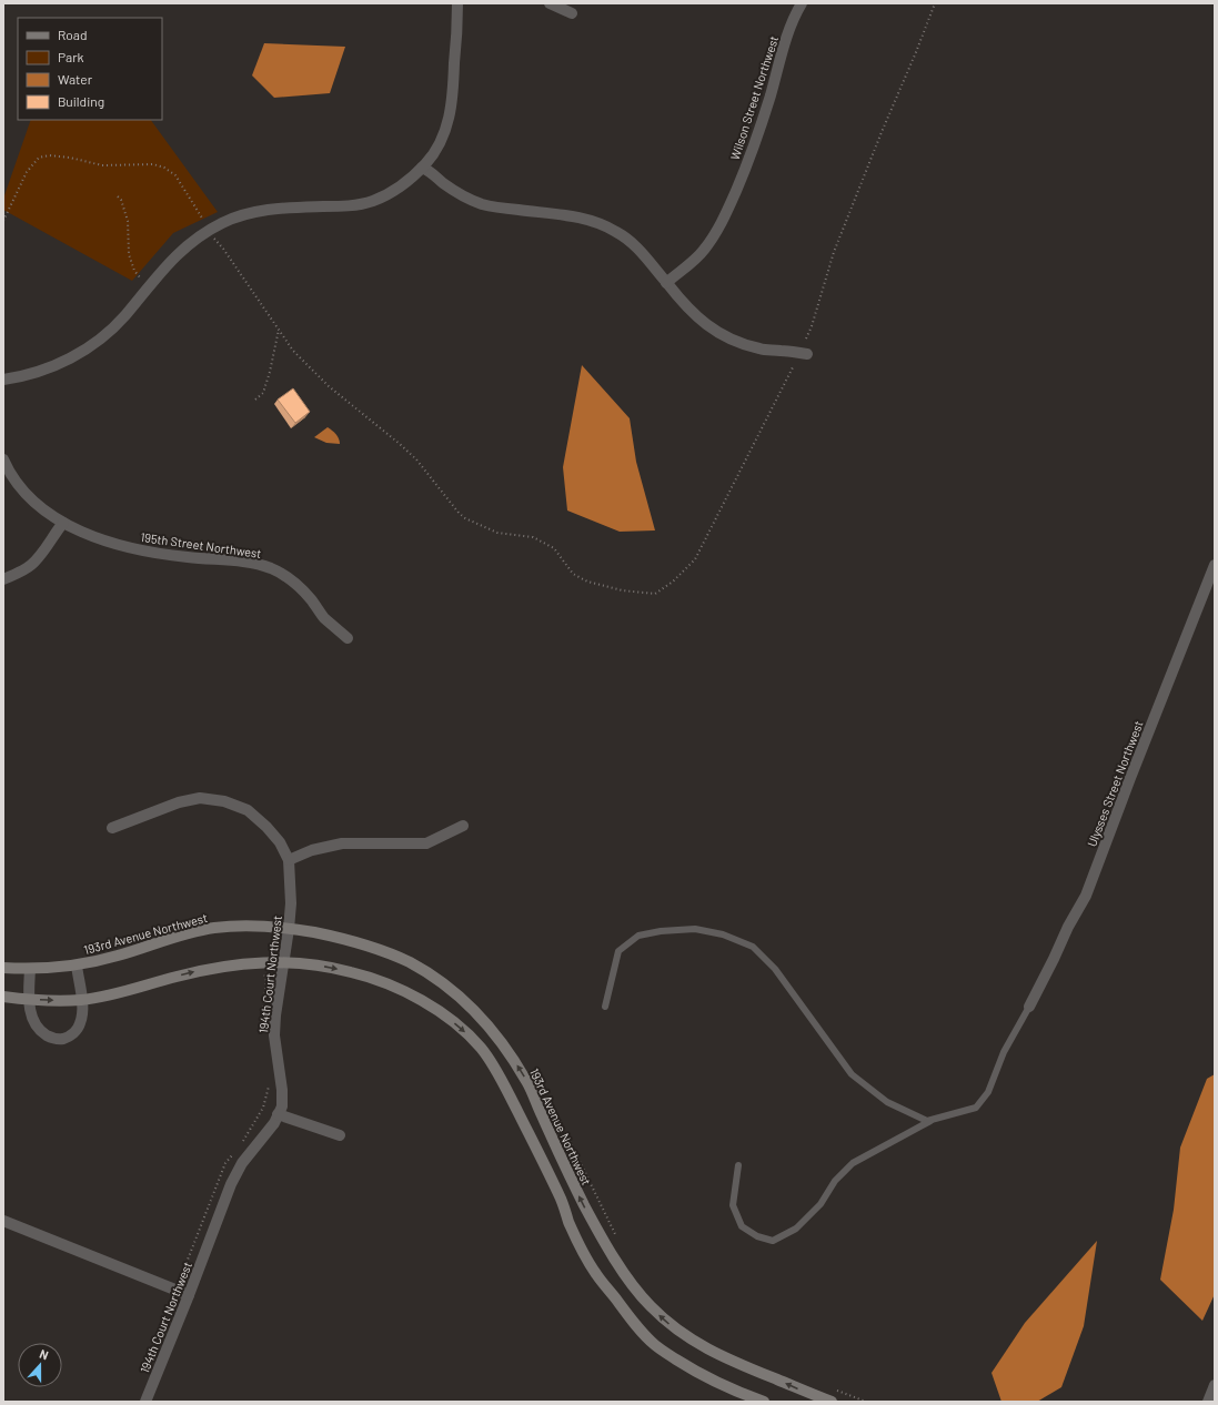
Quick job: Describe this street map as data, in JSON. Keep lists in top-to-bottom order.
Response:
{
  "streets": {
    "street": [
      "Wilson Street Northwest",
      "195th Street Northwest",
      "Ulysses Street Northwest",
      "193rd Avenue Northwest",
      "194th Court Northwest"
    ]
  },
  "crossings": [
    ["193rd Avenue Northwest", "194th Court Northwest"]
  ],
  "legend": [
    "Road",
    "Park",
    "Water",
    "Building"
  ],
  "north": "top"
}
